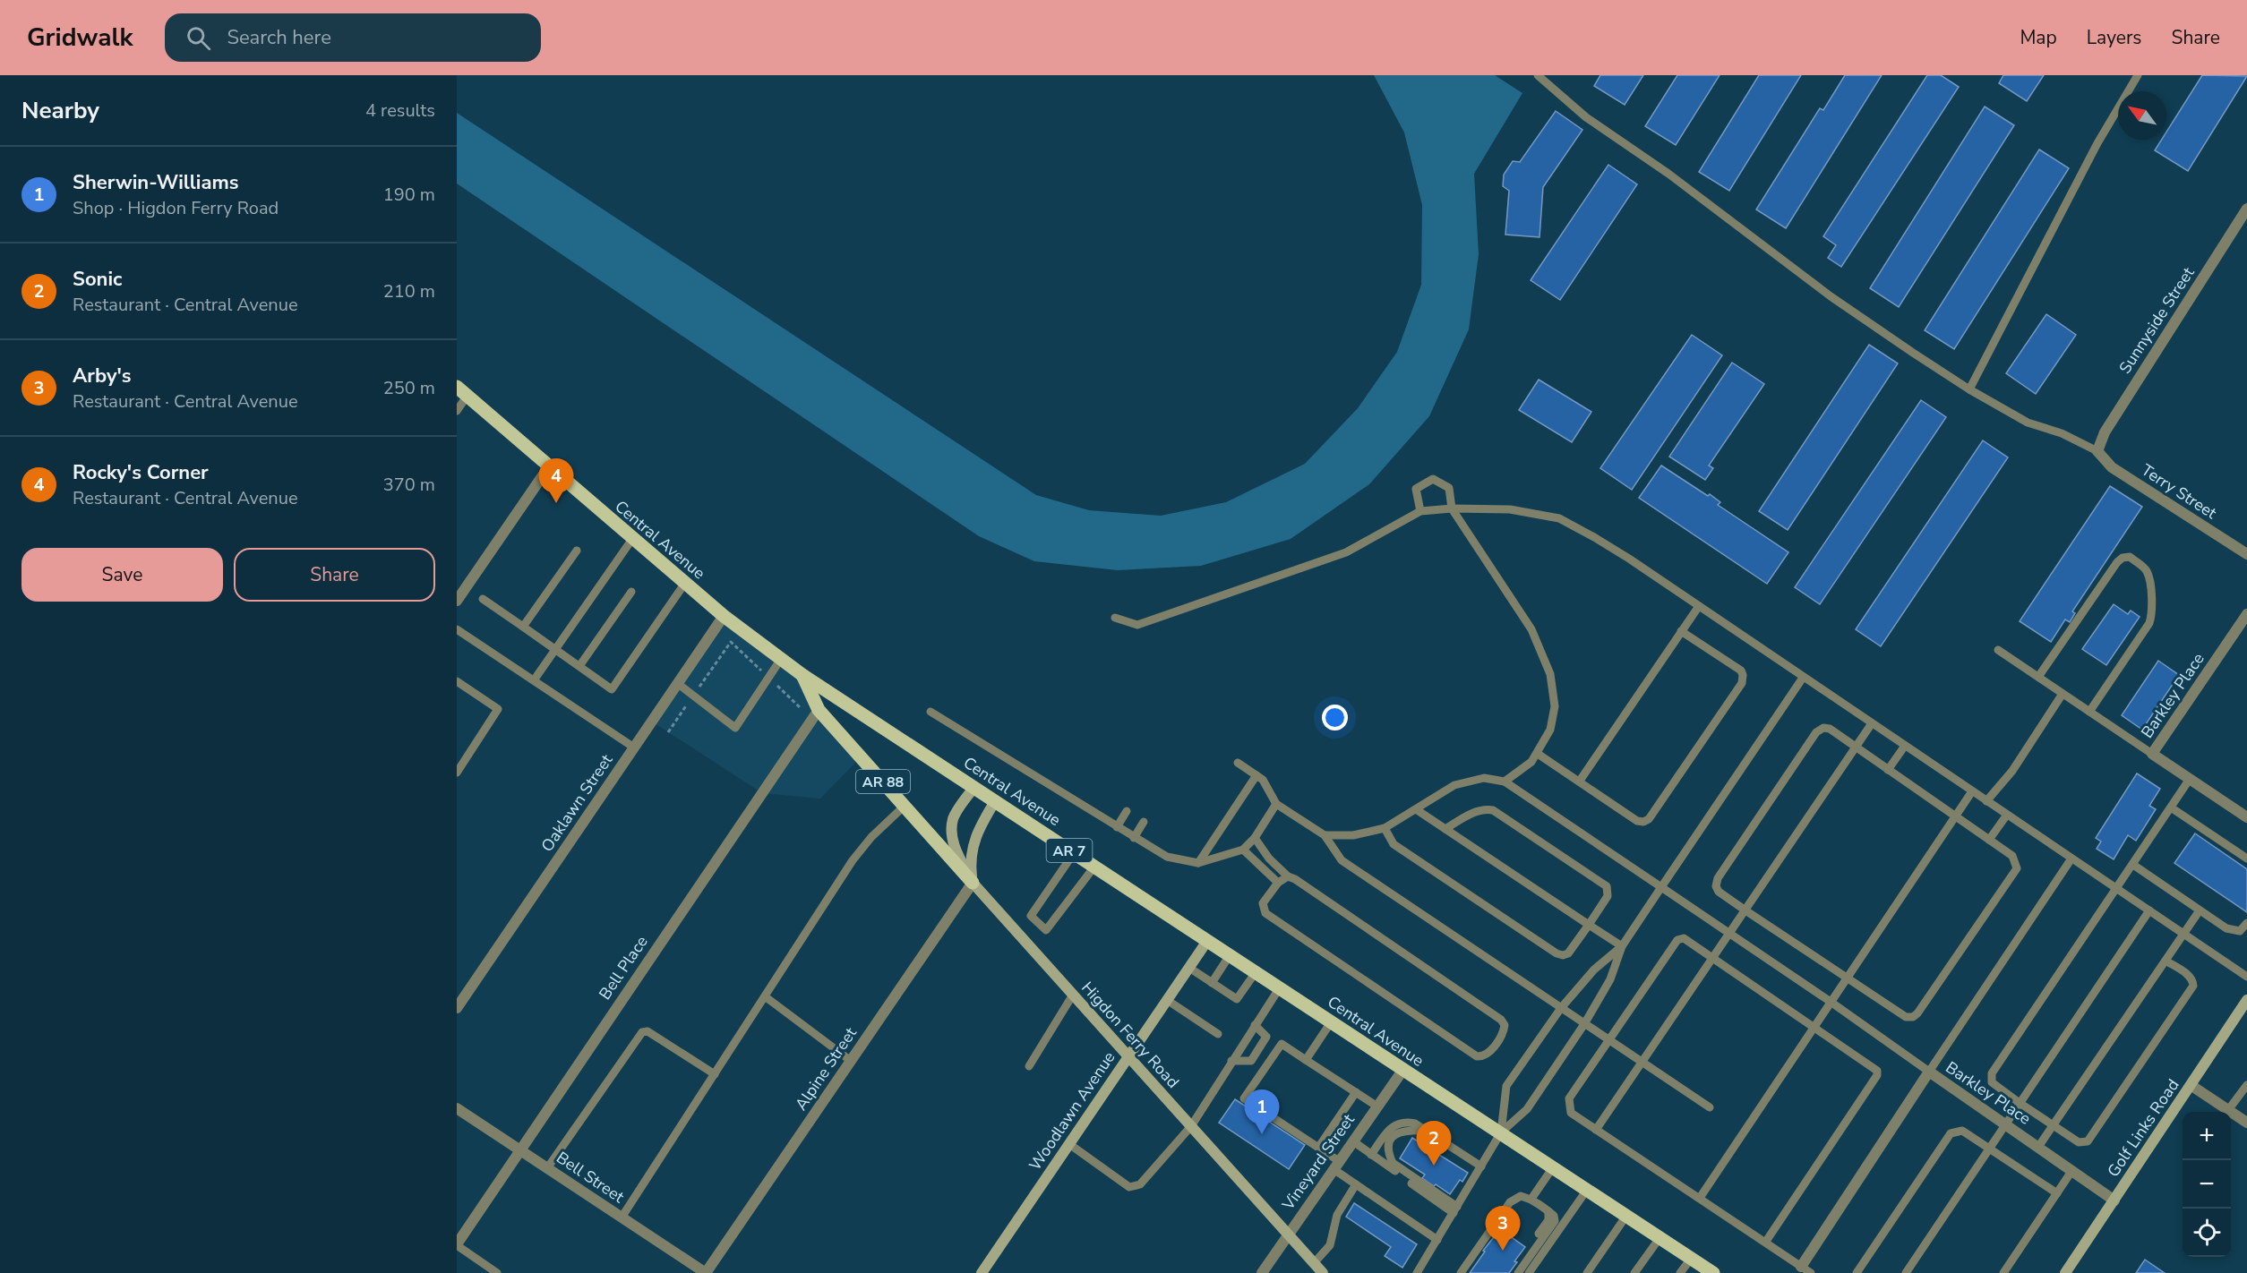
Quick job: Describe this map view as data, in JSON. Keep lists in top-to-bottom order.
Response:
{
  "streets": {
    "main road": [
      "Central Avenue",
      "AR 88",
      "AR 7",
      "Higdon Ferry Road",
      "Woodlawn Avenue",
      "Golf Links Road"
    ],
    "street": [
      "Sunnyside Street",
      "Terry Street",
      "Barkley Place",
      "Oaklawn Street",
      "Bell Place",
      "Alpine Street",
      "Vineyard Street",
      "Bell Street"
    ]
  },
  "crossings": [
    ["Sunnyside Street", "Terry Street"],
    ["Central Avenue", "AR 88"],
    ["Central Avenue", "Oaklawn Street"],
    ["Central Avenue", "Higdon Ferry Road"],
    ["Central Avenue", "Woodlawn Avenue"],
    ["Central Avenue", "Vineyard Street"],
    ["Barkley Place", "Golf Links Road"],
    ["AR 88", "Bell Place"],
    ["AR 88", "Higdon Ferry Road"],
    ["AR 88", "Alpine Street"],
    ["Bell Place", "Bell Street"],
    ["Higdon Ferry Road", "Alpine Street"],
    ["Higdon Ferry Road", "Woodlawn Avenue"],
    ["Higdon Ferry Road", "Vineyard Street"],
    ["Alpine Street", "Bell Street"]
  ],
  "north": "top left",
  "page": {
    "header": "Gridwalk",
    "search": "Search here",
    "nav": ["Map", "Layers", "Share"],
    "heading": ["Nearby", "4 results"],
    "list": [
      {
        "mark": "1",
        "name": "Sherwin-Williams",
        "note": "Shop · Higdon Ferry Road",
        "value": "190 m"
      },
      {
        "mark": "2",
        "name": "Sonic",
        "note": "Restaurant · Central Avenue",
        "value": "210 m"
      },
      {
        "mark": "3",
        "name": "Arby's",
        "note": "Restaurant · Central Avenue",
        "value": "250 m"
      },
      {
        "mark": "4",
        "name": "Rocky's Corner",
        "note": "Restaurant · Central Avenue",
        "value": "370 m"
      }
    ],
    "pins": [
      "4",
      "1",
      "2",
      "3"
    ],
    "buttons": ["Save", "Share"],
    "map_buttons": ["+", "−"]
  }
}
